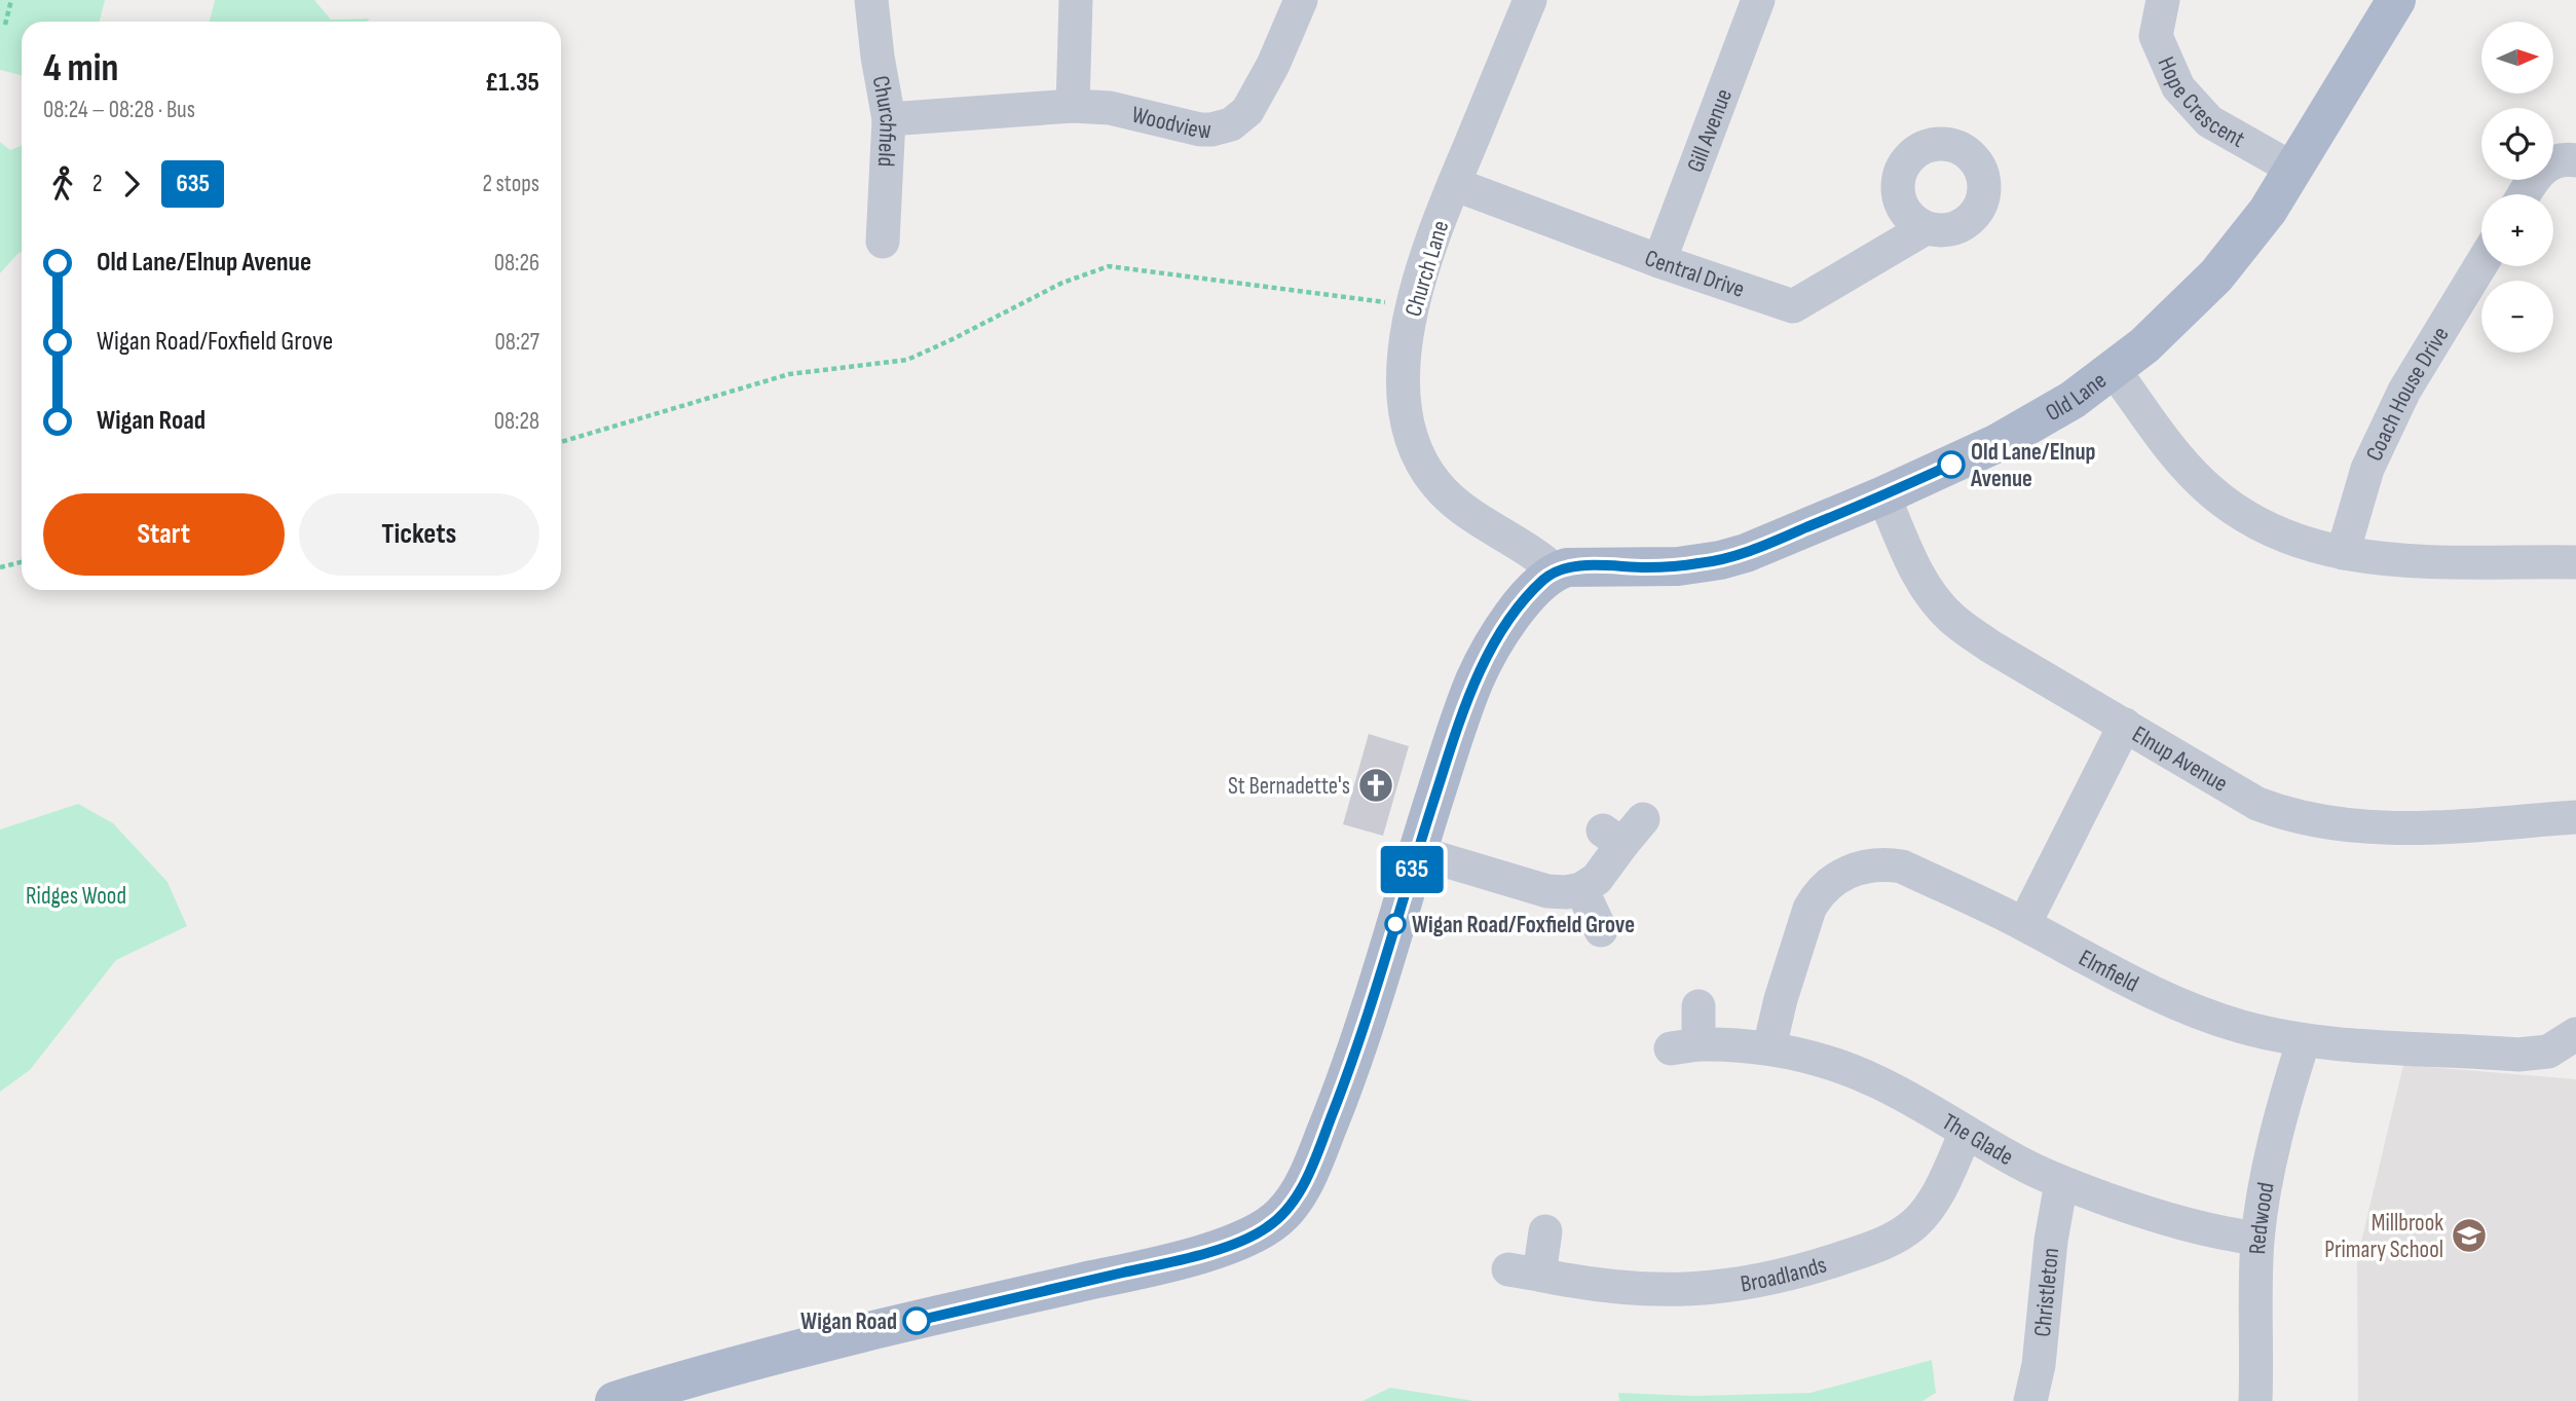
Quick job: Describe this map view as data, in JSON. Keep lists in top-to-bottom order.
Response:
{
  "streets": {
    "main road": ["Old Lane"],
    "street": [
      "Hope Crescent",
      "Woodview",
      "Churchfield",
      "Gill Avenue",
      "Church Lane",
      "Central Drive",
      "Coach House Drive",
      "Elnup Avenue",
      "Elmfield",
      "The Glade",
      "Redwood",
      "Broadlands",
      "Christleton"
    ]
  },
  "crossings": [
    ["Hope Crescent", "Old Lane"],
    ["Woodview", "Churchfield"],
    ["Gill Avenue", "Central Drive"],
    ["Church Lane", "Central Drive"],
    ["Church Lane", "Old Lane"],
    ["Old Lane", "Elnup Avenue"],
    ["Elmfield", "The Glade"],
    ["Elmfield", "Redwood"],
    ["The Glade", "Redwood"],
    ["The Glade", "Broadlands"],
    ["The Glade", "Christleton"]
  ],
  "parks": ["Ridges Wood"],
  "places": {
    "other": ["Old Lane/Elnup Avenue", "Wigan Road/Foxfield Grove", "Wigan Road"],
    "church": ["St Bernadette's"],
    "school or university": ["Millbrook Primary School"]
  },
  "lines": ["bus line 635"],
  "north": "right",
  "page": {
    "on_map": "635",
    "map_buttons": ["+", "−"],
    "heading": ["4 min", "08:24 – 08:28 · Bus", "£1.35"],
    "legs": ["2", "635", "2 stops"],
    "list": [
      {
        "name": "Old Lane/Elnup Avenue",
        "value": "08:26"
      },
      {
        "name": "Wigan Road/Foxfield Grove",
        "value": "08:27"
      },
      {
        "name": "Wigan Road",
        "value": "08:28"
      }
    ],
    "buttons": ["Start", "Tickets"]
  }
}
